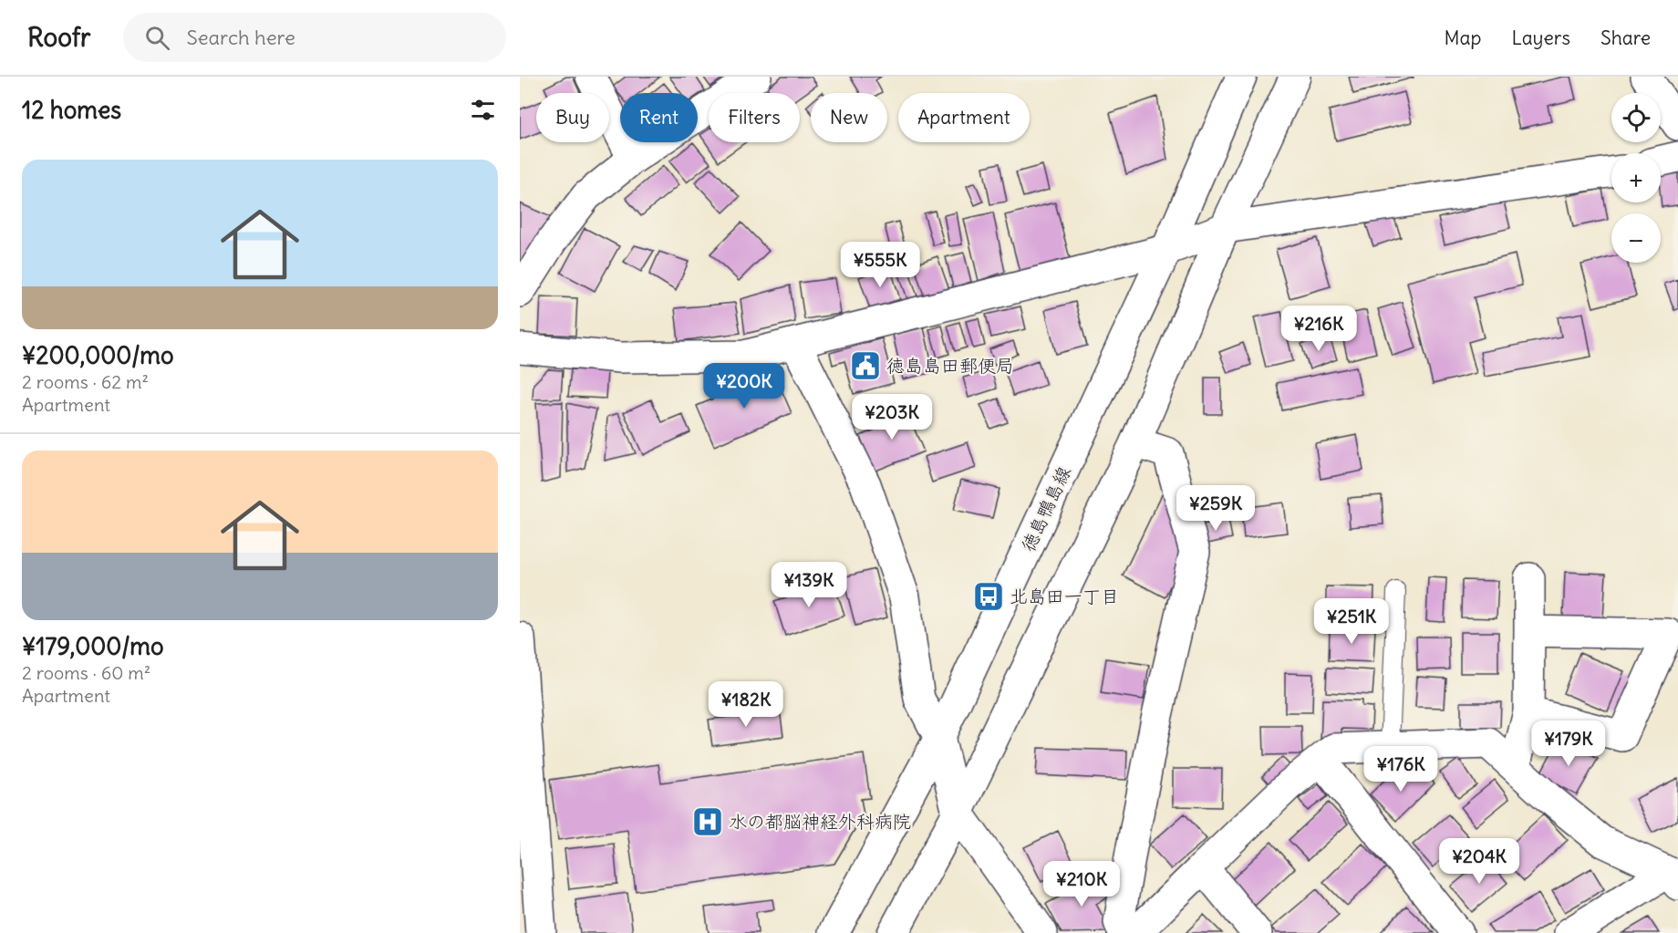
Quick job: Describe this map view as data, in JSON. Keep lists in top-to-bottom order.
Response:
{
  "streets": {
    "street": ["徳島鴨島線"]
  },
  "places": {
    "public building": ["徳島島田郵便局"],
    "bus stop": ["北島田一丁目"],
    "hospital": ["水の都脳神経外科病院"]
  },
  "page": {
    "header": "Roofr",
    "search": "Search here",
    "nav": ["Map", "Layers", "Share"],
    "heading": "12 homes",
    "map_buttons": ["+", "−"],
    "chip": [
      "Buy",
      "Rent",
      "Filters",
      "New",
      "Apartment"
    ],
    "list": [
      {
        "name": "¥200,000/mo",
        "note": "2 rooms · 62 m² · Apartment"
      },
      {
        "name": "¥179,000/mo",
        "note": "2 rooms · 60 m² · Apartment"
      }
    ],
    "price": [
      "¥555K",
      "¥216K",
      "¥200K",
      "¥203K",
      "¥259K",
      "¥139K",
      "¥251K",
      "¥182K",
      "¥179K",
      "¥176K",
      "¥204K",
      "¥210K"
    ]
  }
}
